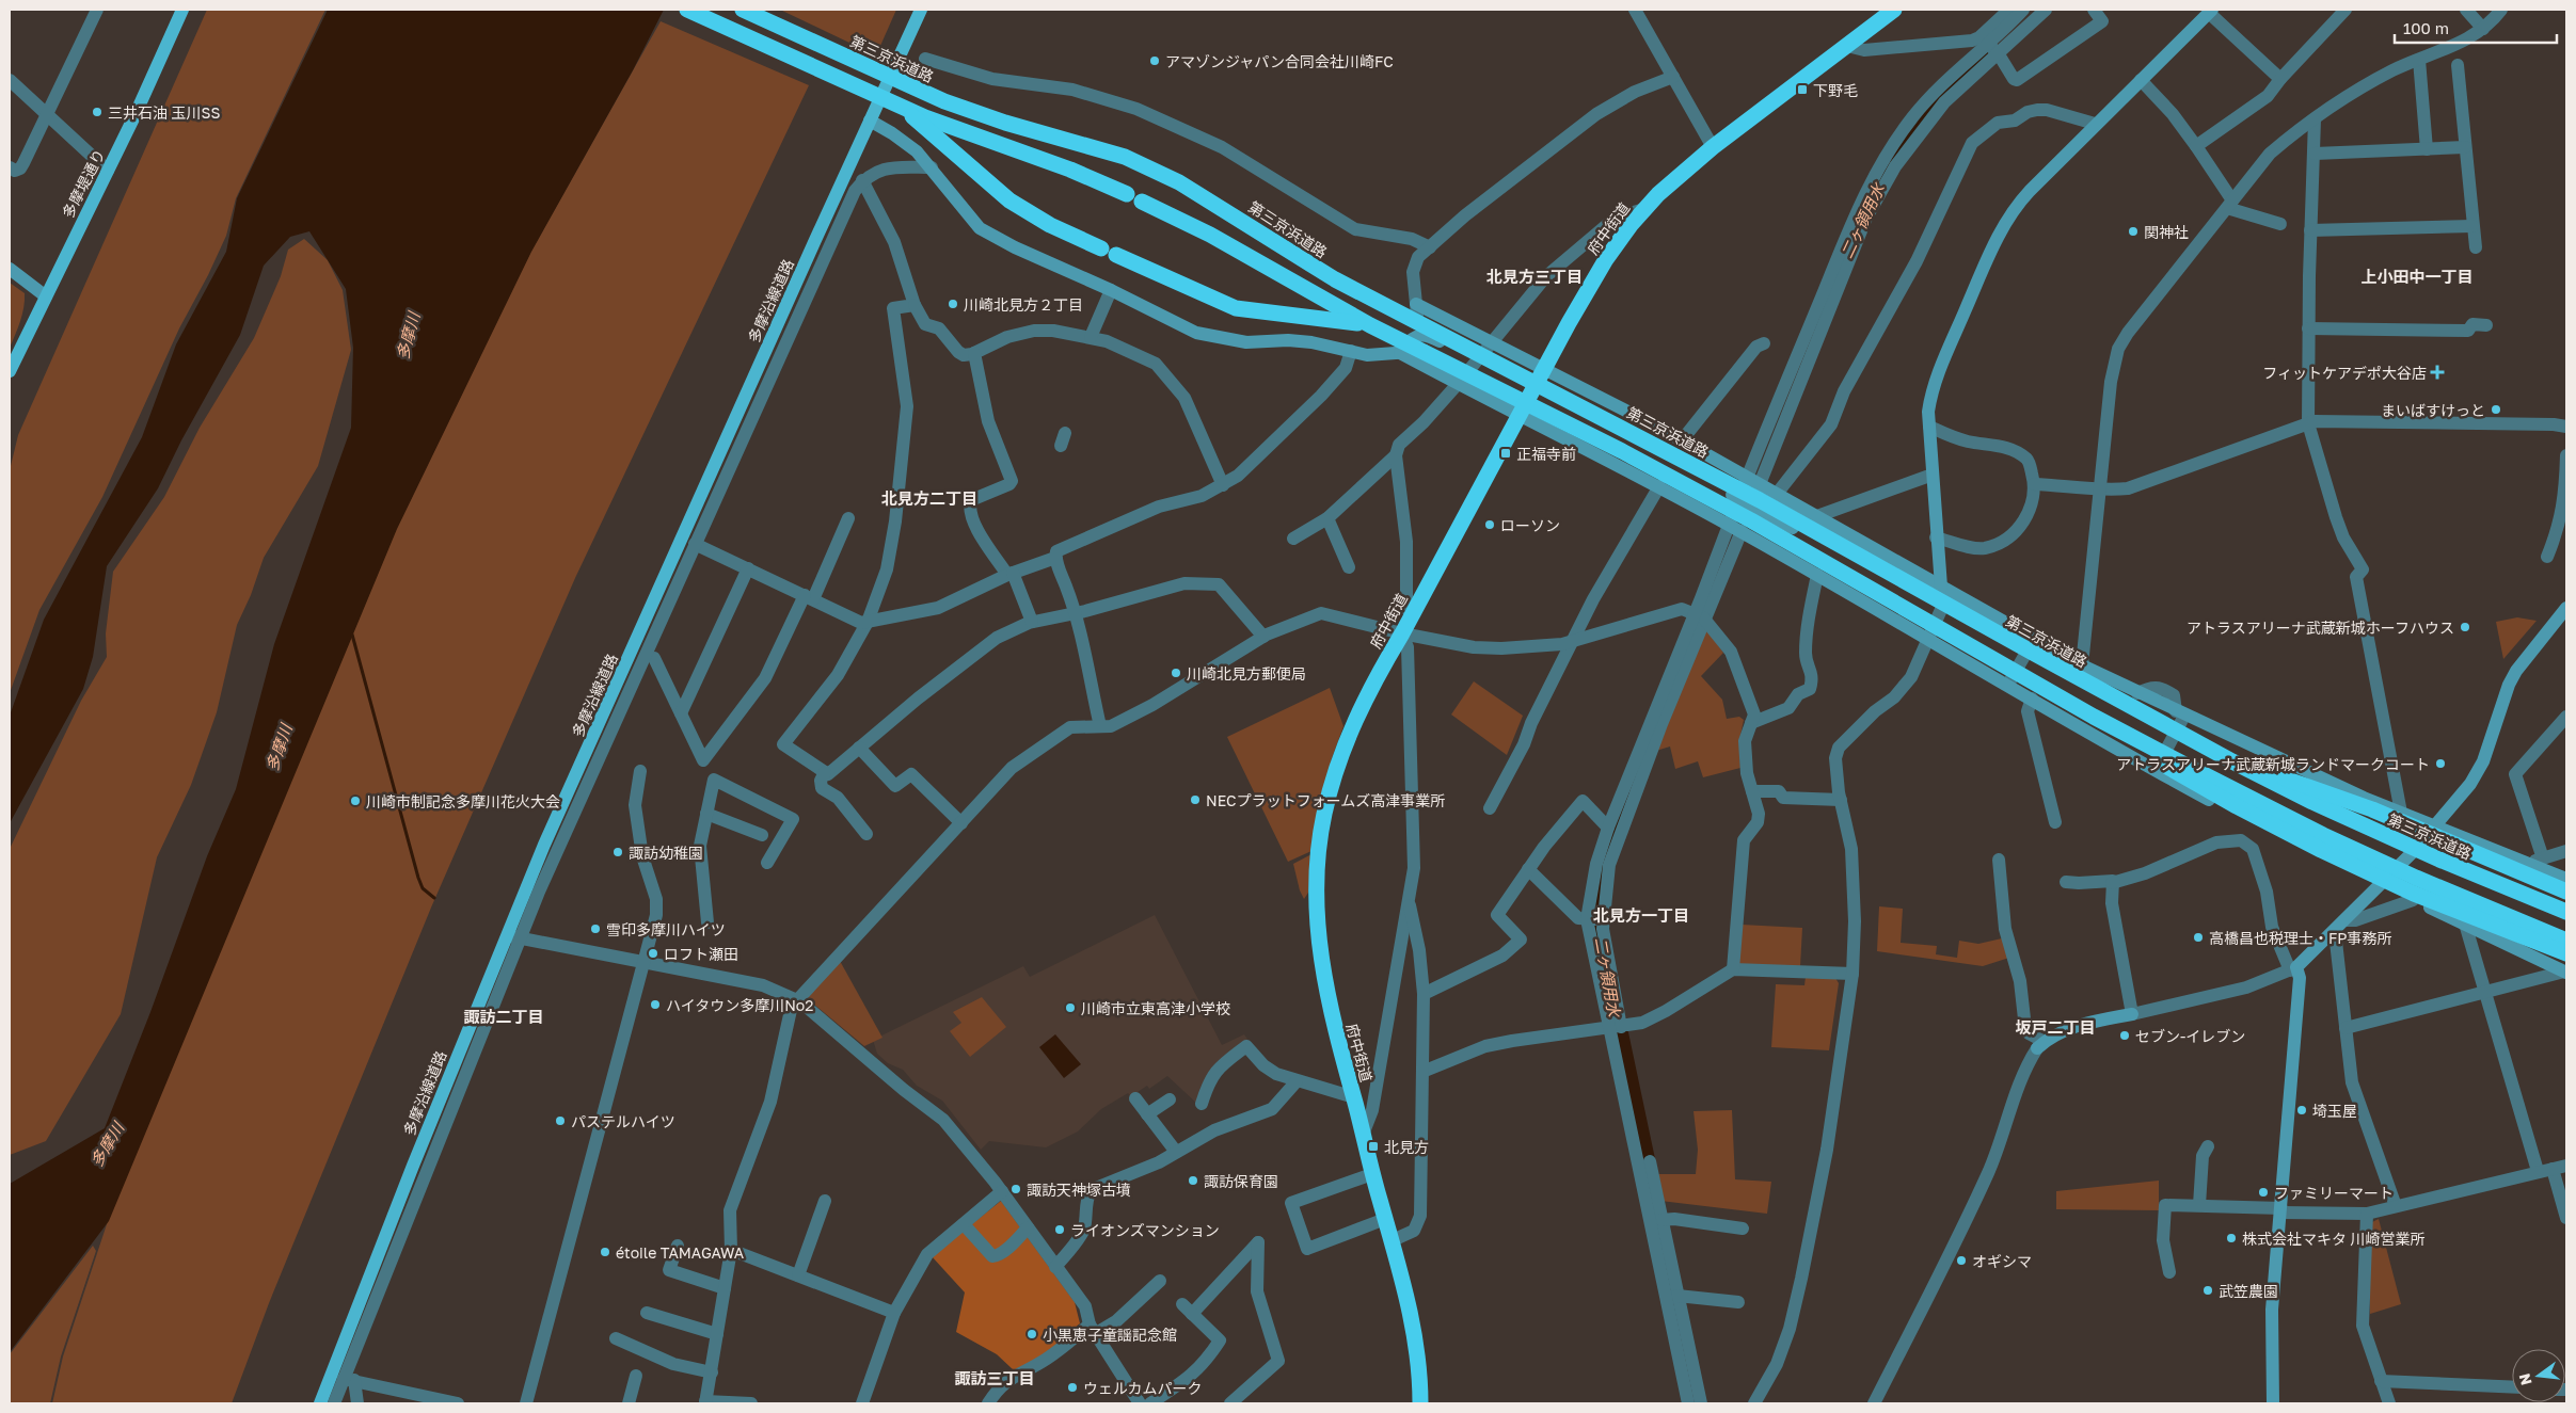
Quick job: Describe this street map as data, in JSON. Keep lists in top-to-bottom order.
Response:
{
  "streets": {
    "highway": ["第三京浜道路", "府中街道"],
    "main road": ["多摩堤通り", "多摩沿線道路"]
  },
  "districts": [
    "北見方三丁目",
    "上小田中一丁目",
    "北見方二丁目",
    "北見方一丁目",
    "諏訪二丁目",
    "坂戸二丁目",
    "諏訪三丁目"
  ],
  "water": ["二ヶ領用水", "多摩川"],
  "places": {
    "other": [
      "アマゾンジャパン合同会社川崎FC",
      "三井石油 玉川SS",
      "関神社",
      "川崎北見方２丁目",
      "まいばすけっと",
      "ローソン",
      "アトラスアリーナ武蔵新城ホーフハウス",
      "川崎北見方郵便局",
      "アトラスアリーナ武蔵新城ランドマークコート",
      "NECプラットフォームズ高津事業所",
      "川崎市制記念多摩川花火大会",
      "諏訪幼稚園",
      "雪印多摩川ハイツ",
      "高橋昌也税理士・FP事務所",
      "ロフト瀬田",
      "ハイタウン多摩川No2",
      "川崎市立東高津小学校",
      "セブン-イレブン",
      "埼玉屋",
      "パステルハイツ",
      "諏訪保育園",
      "諏訪天神塚古墳",
      "ファミリーマート",
      "ライオンズマンション",
      "株式会社マキタ 川崎営業所",
      "étoile TAMAGAWA",
      "オギシマ",
      "武笠農園",
      "小黒恵子童謡記念館",
      "ウェルカムパーク"
    ],
    "transit": ["下野毛", "正福寺前", "北見方"],
    "health": ["フィットケアデポ大谷店"]
  },
  "scale_bar": "100 m",
  "north": "left"
}
